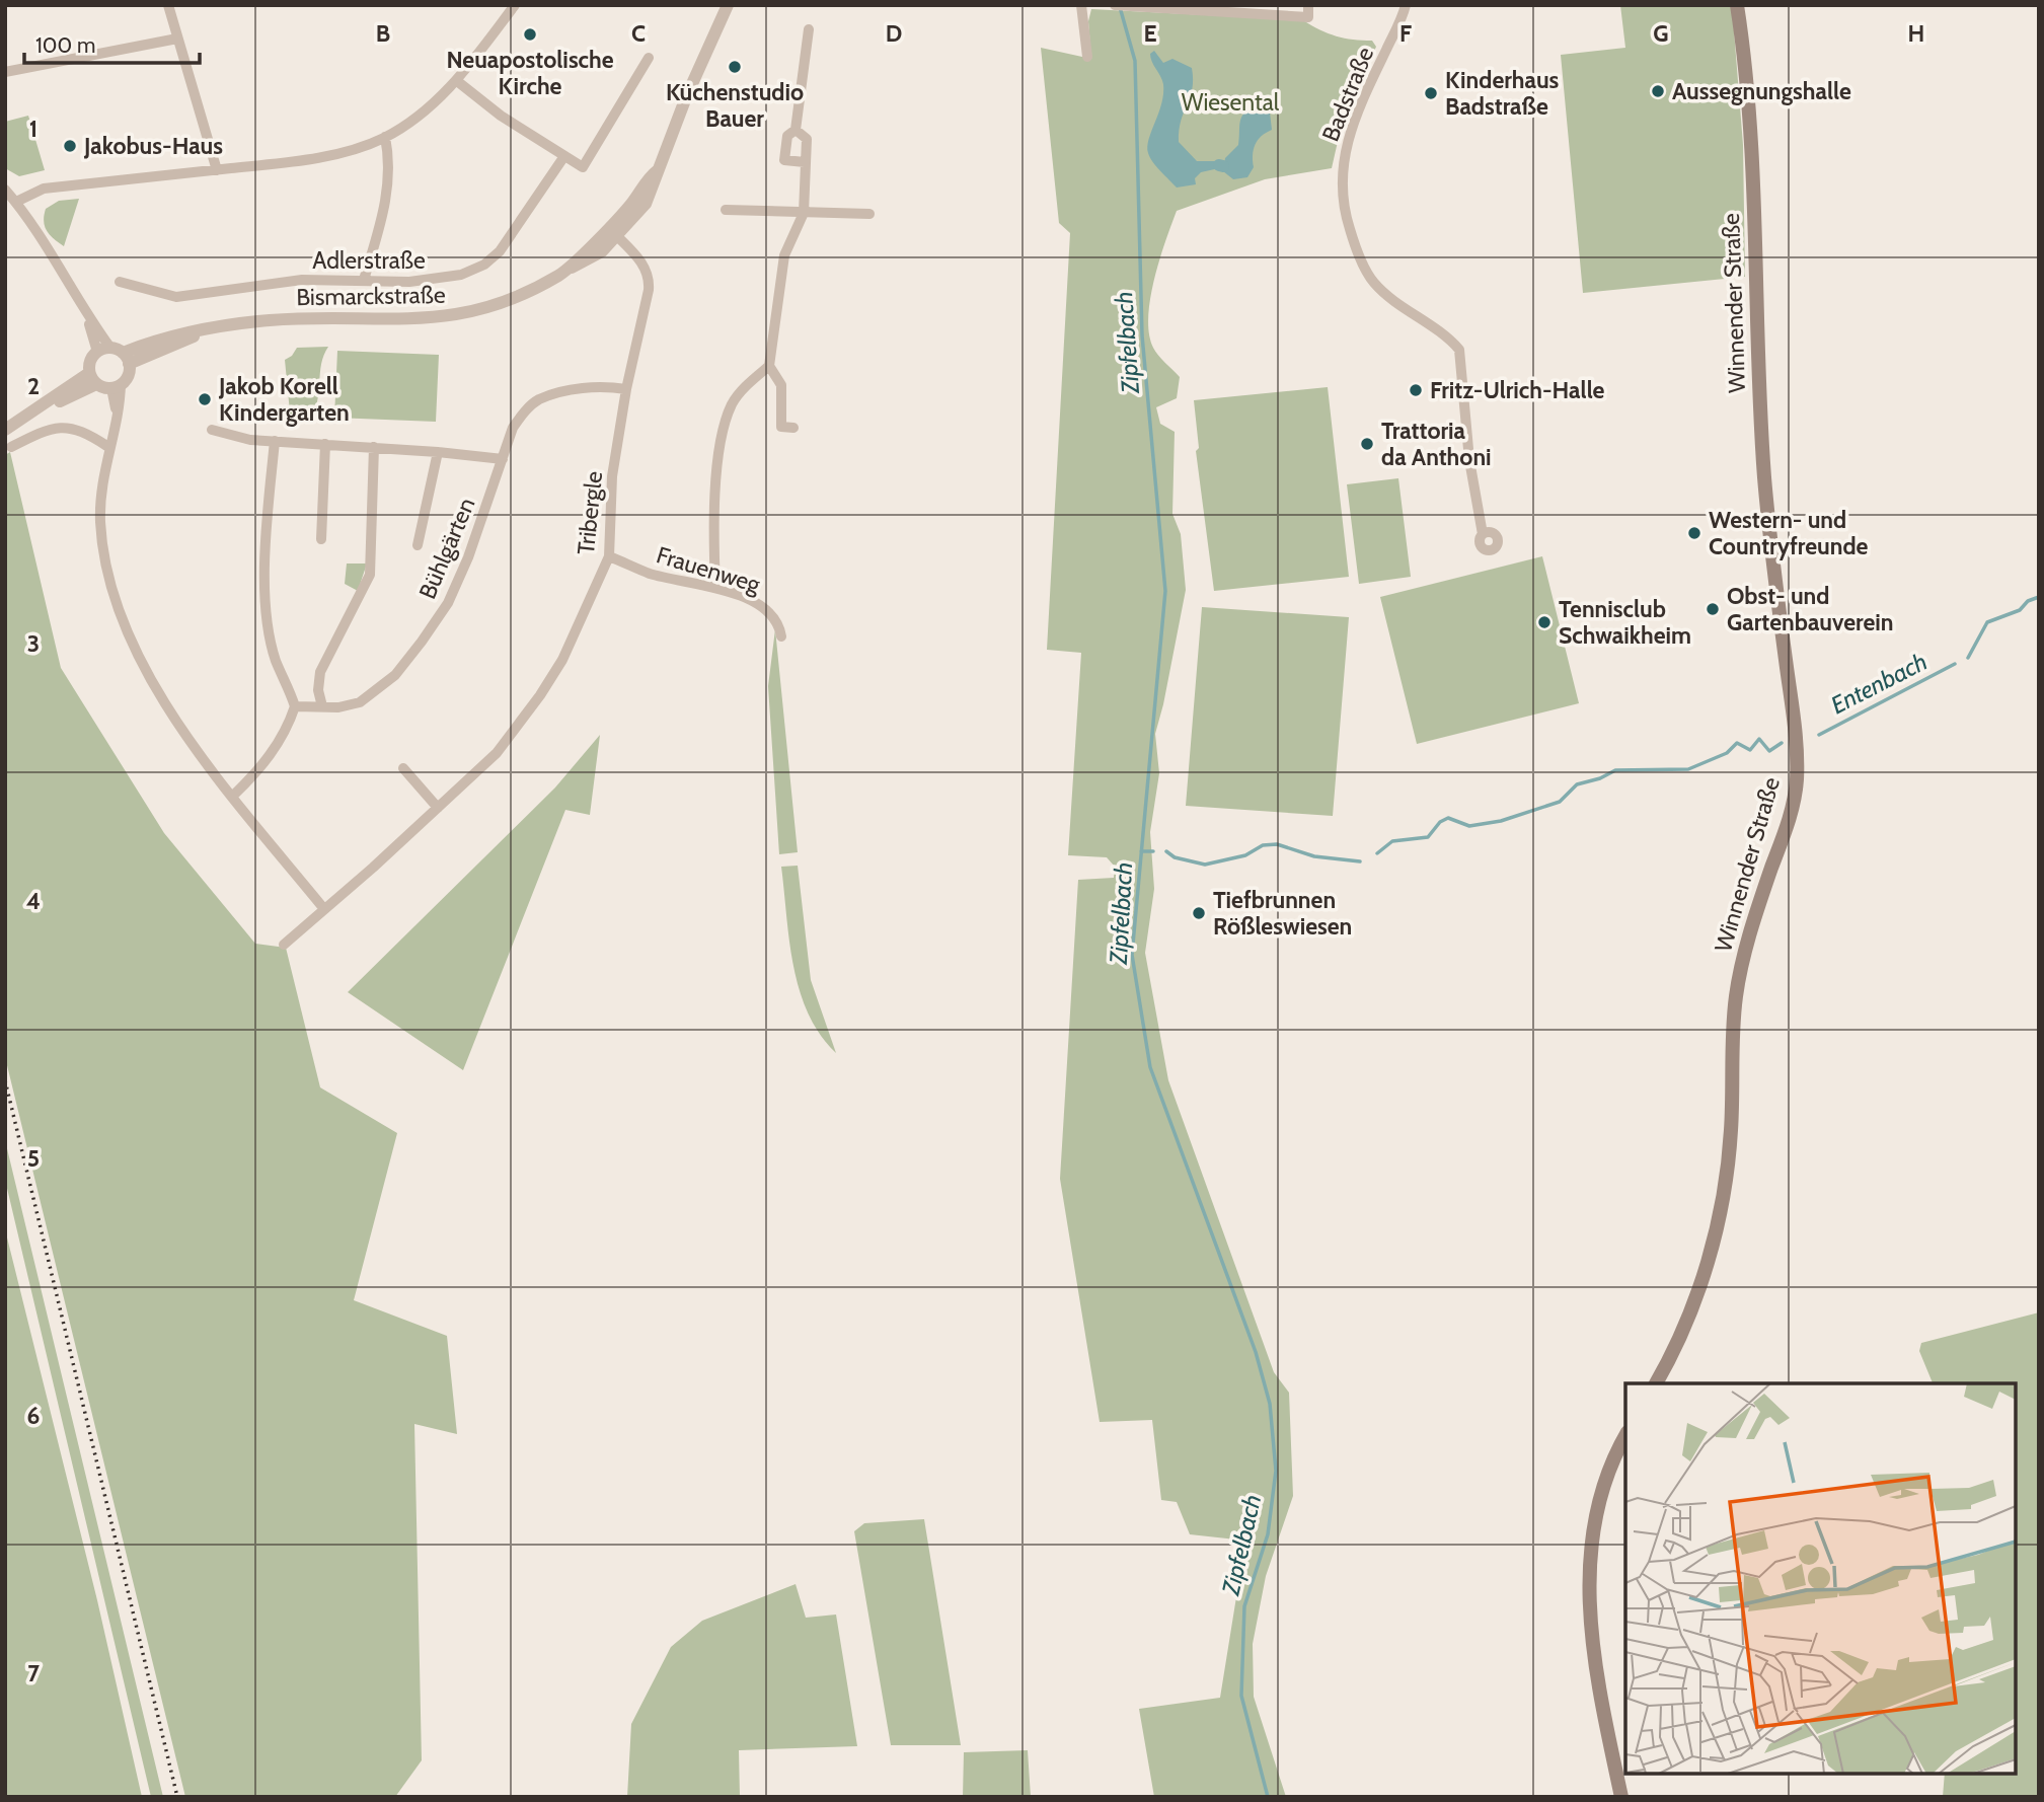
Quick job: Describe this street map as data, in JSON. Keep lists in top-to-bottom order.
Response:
{
  "streets": {
    "main road": ["Winnender Straße"],
    "street": [
      "Badstraße",
      "Adlerstraße",
      "Bismarckstraße",
      "Tribergle",
      "Bühlgärten",
      "Frauenweg"
    ]
  },
  "crossings": [
    ["Bismarckstraße", "Tribergle"],
    ["Tribergle", "Bühlgärten"],
    ["Tribergle", "Frauenweg"]
  ],
  "water": ["Zipfelbach", "Entenbach"],
  "parks": ["Wiesental"],
  "places": [
    "Neuapostolische Kirche",
    "Küchenstudio Bauer",
    "Aussegnungshalle",
    "Kinderhaus Badstraße",
    "Jakobus-Haus",
    "Fritz-Ulrich-Halle",
    "Jakob Korell Kindergarten",
    "Trattoria da Anthoni",
    "Western- und Countryfreunde",
    "Obst- und Gartenbauverein",
    "Tennisclub Schwaikheim",
    "Tiefbrunnen Rößleswiesen"
  ],
  "scale_bar": "100 m",
  "grid": {
    "columns": [
      "B",
      "C",
      "D",
      "E",
      "F",
      "G",
      "H"
    ],
    "rows": [
      "1",
      "2",
      "3",
      "4",
      "5",
      "6",
      "7"
    ]
  }
}
